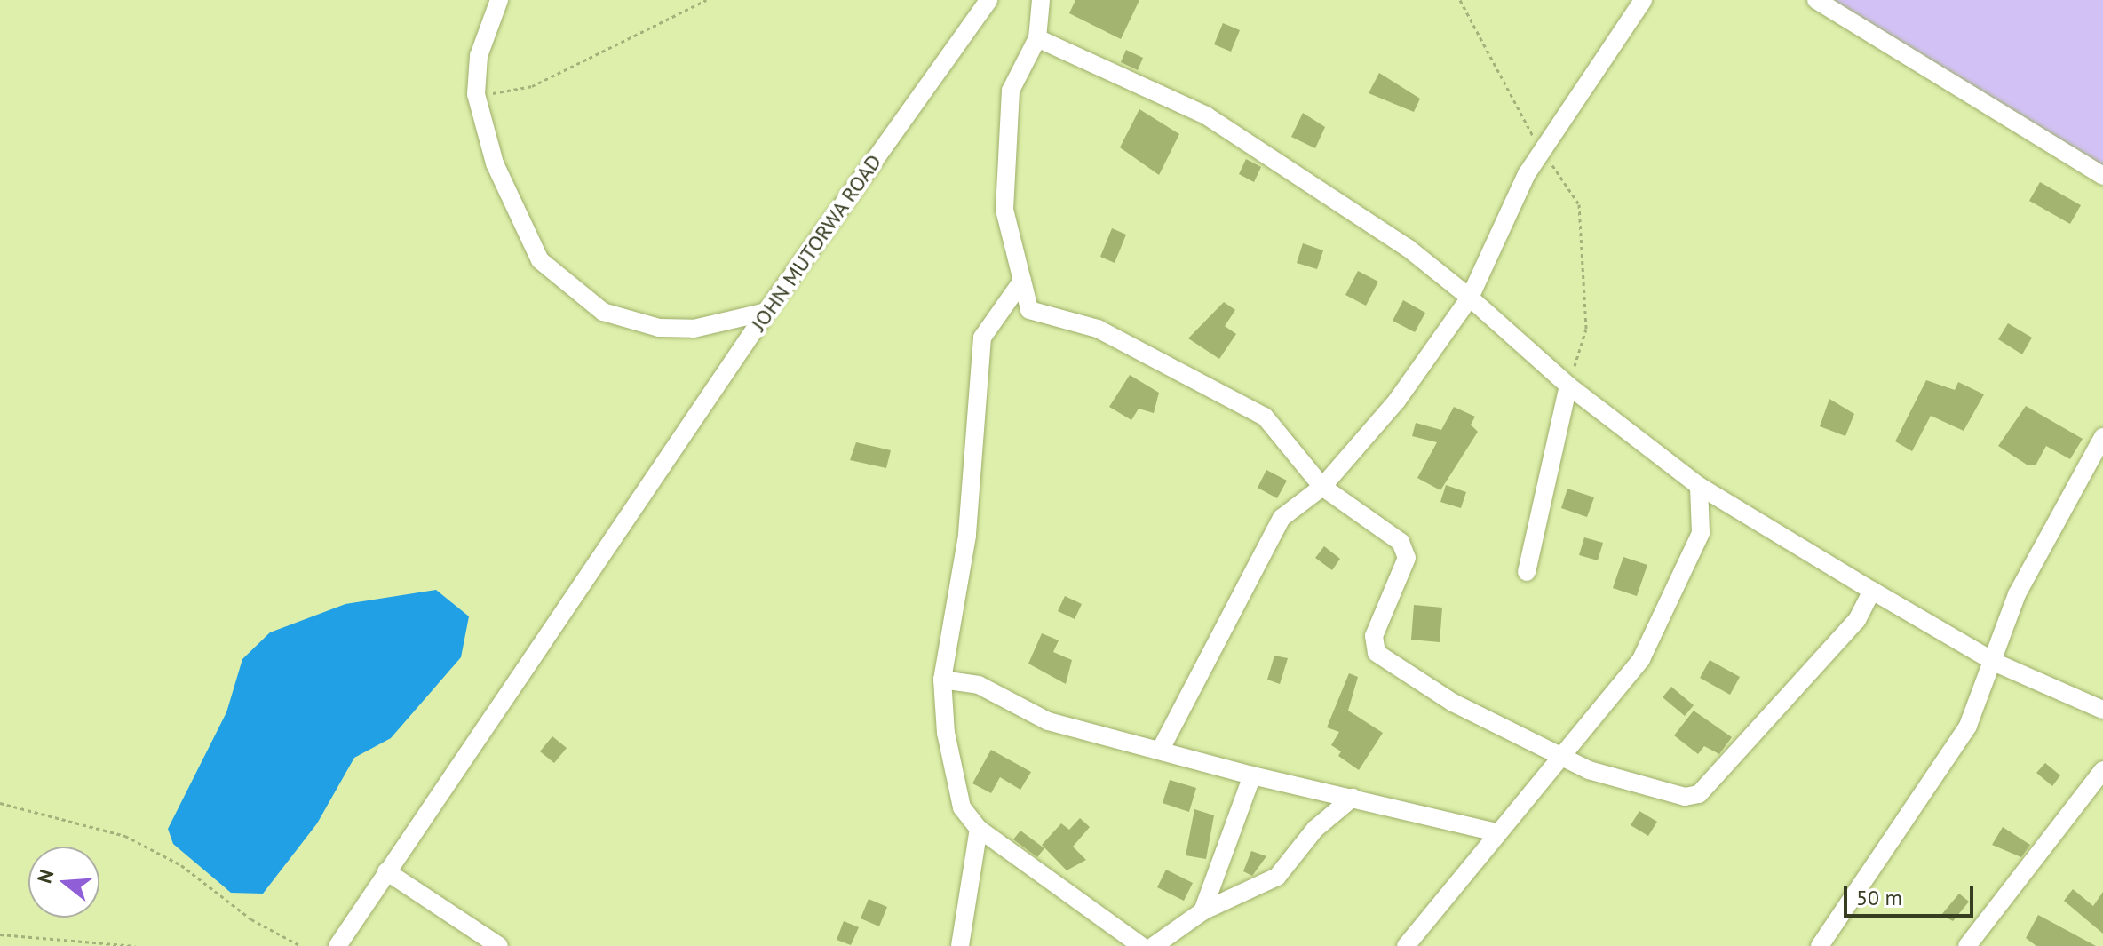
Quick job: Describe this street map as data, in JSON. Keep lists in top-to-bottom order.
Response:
{
  "streets": {
    "street": ["JOHN MUTORWA ROAD"]
  },
  "scale_bar": "50 m",
  "north": "left"
}
